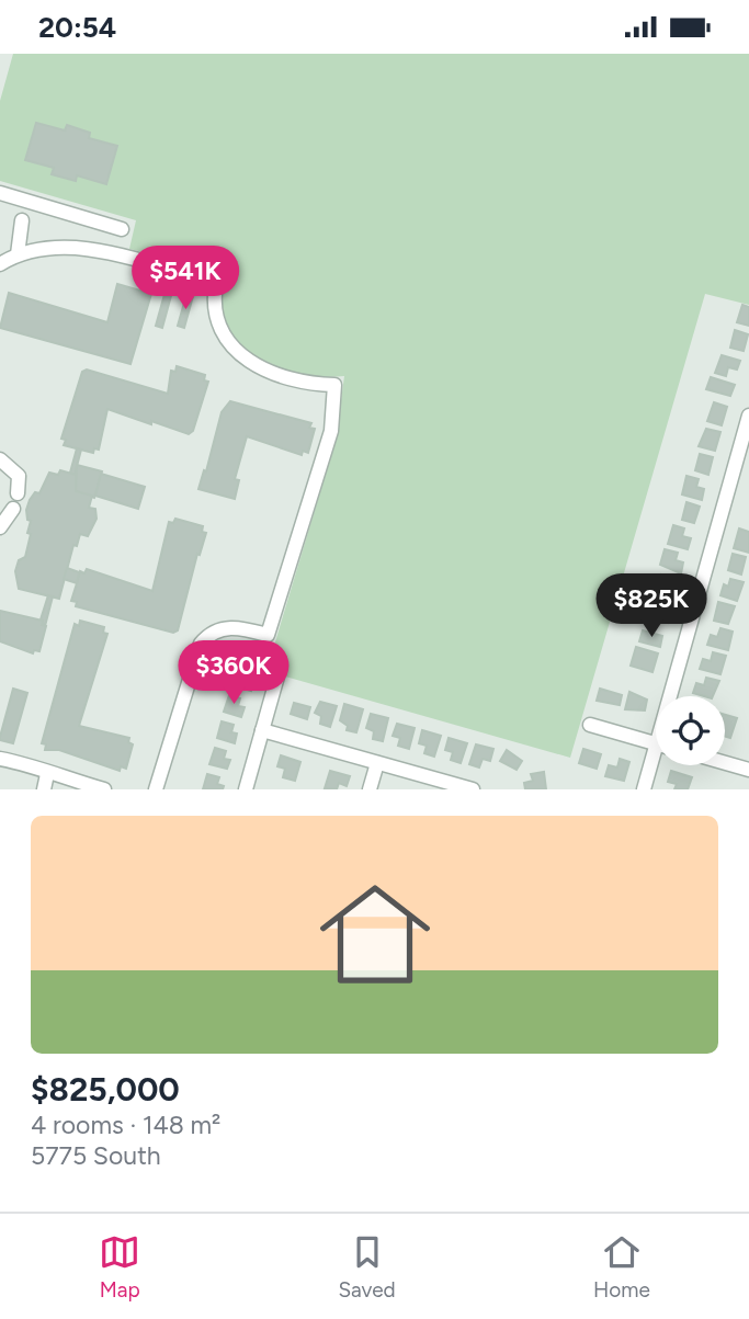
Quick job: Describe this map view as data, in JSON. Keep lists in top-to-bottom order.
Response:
{
  "page": {
    "status": "20:54",
    "price": ["$541K", "$825K", "$360K"],
    "list": [
      {
        "name": "$825,000",
        "note": "4 rooms · 148 m² · 5775 South"
      }
    ],
    "tabs": ["Map", "Saved", "Home"]
  }
}
